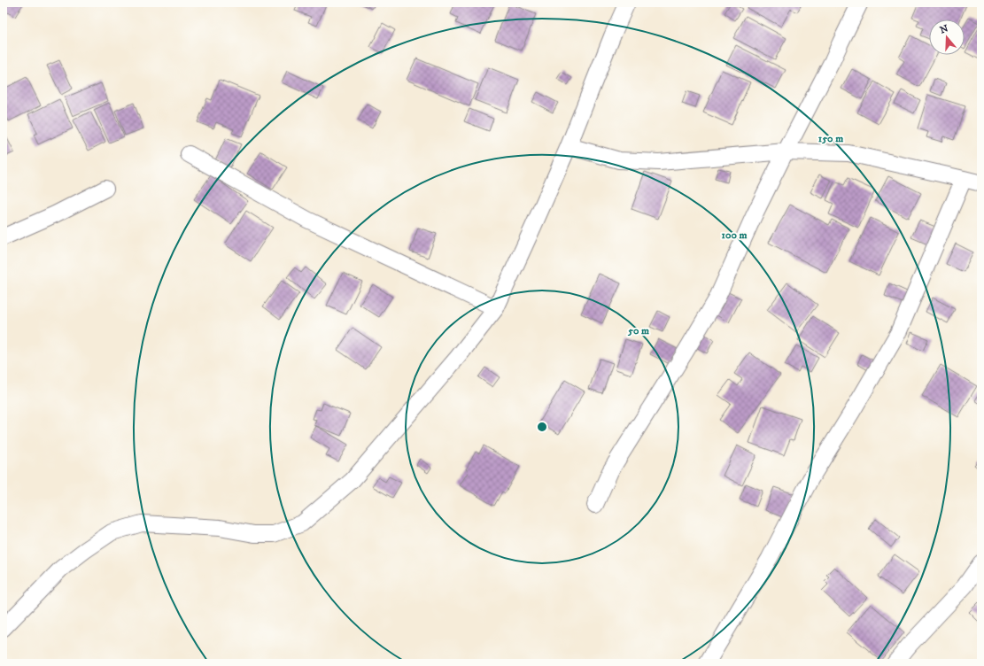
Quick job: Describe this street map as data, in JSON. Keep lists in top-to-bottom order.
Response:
{
  "north": "top",
  "rings": ["150 m", "100 m", "50 m"]
}
